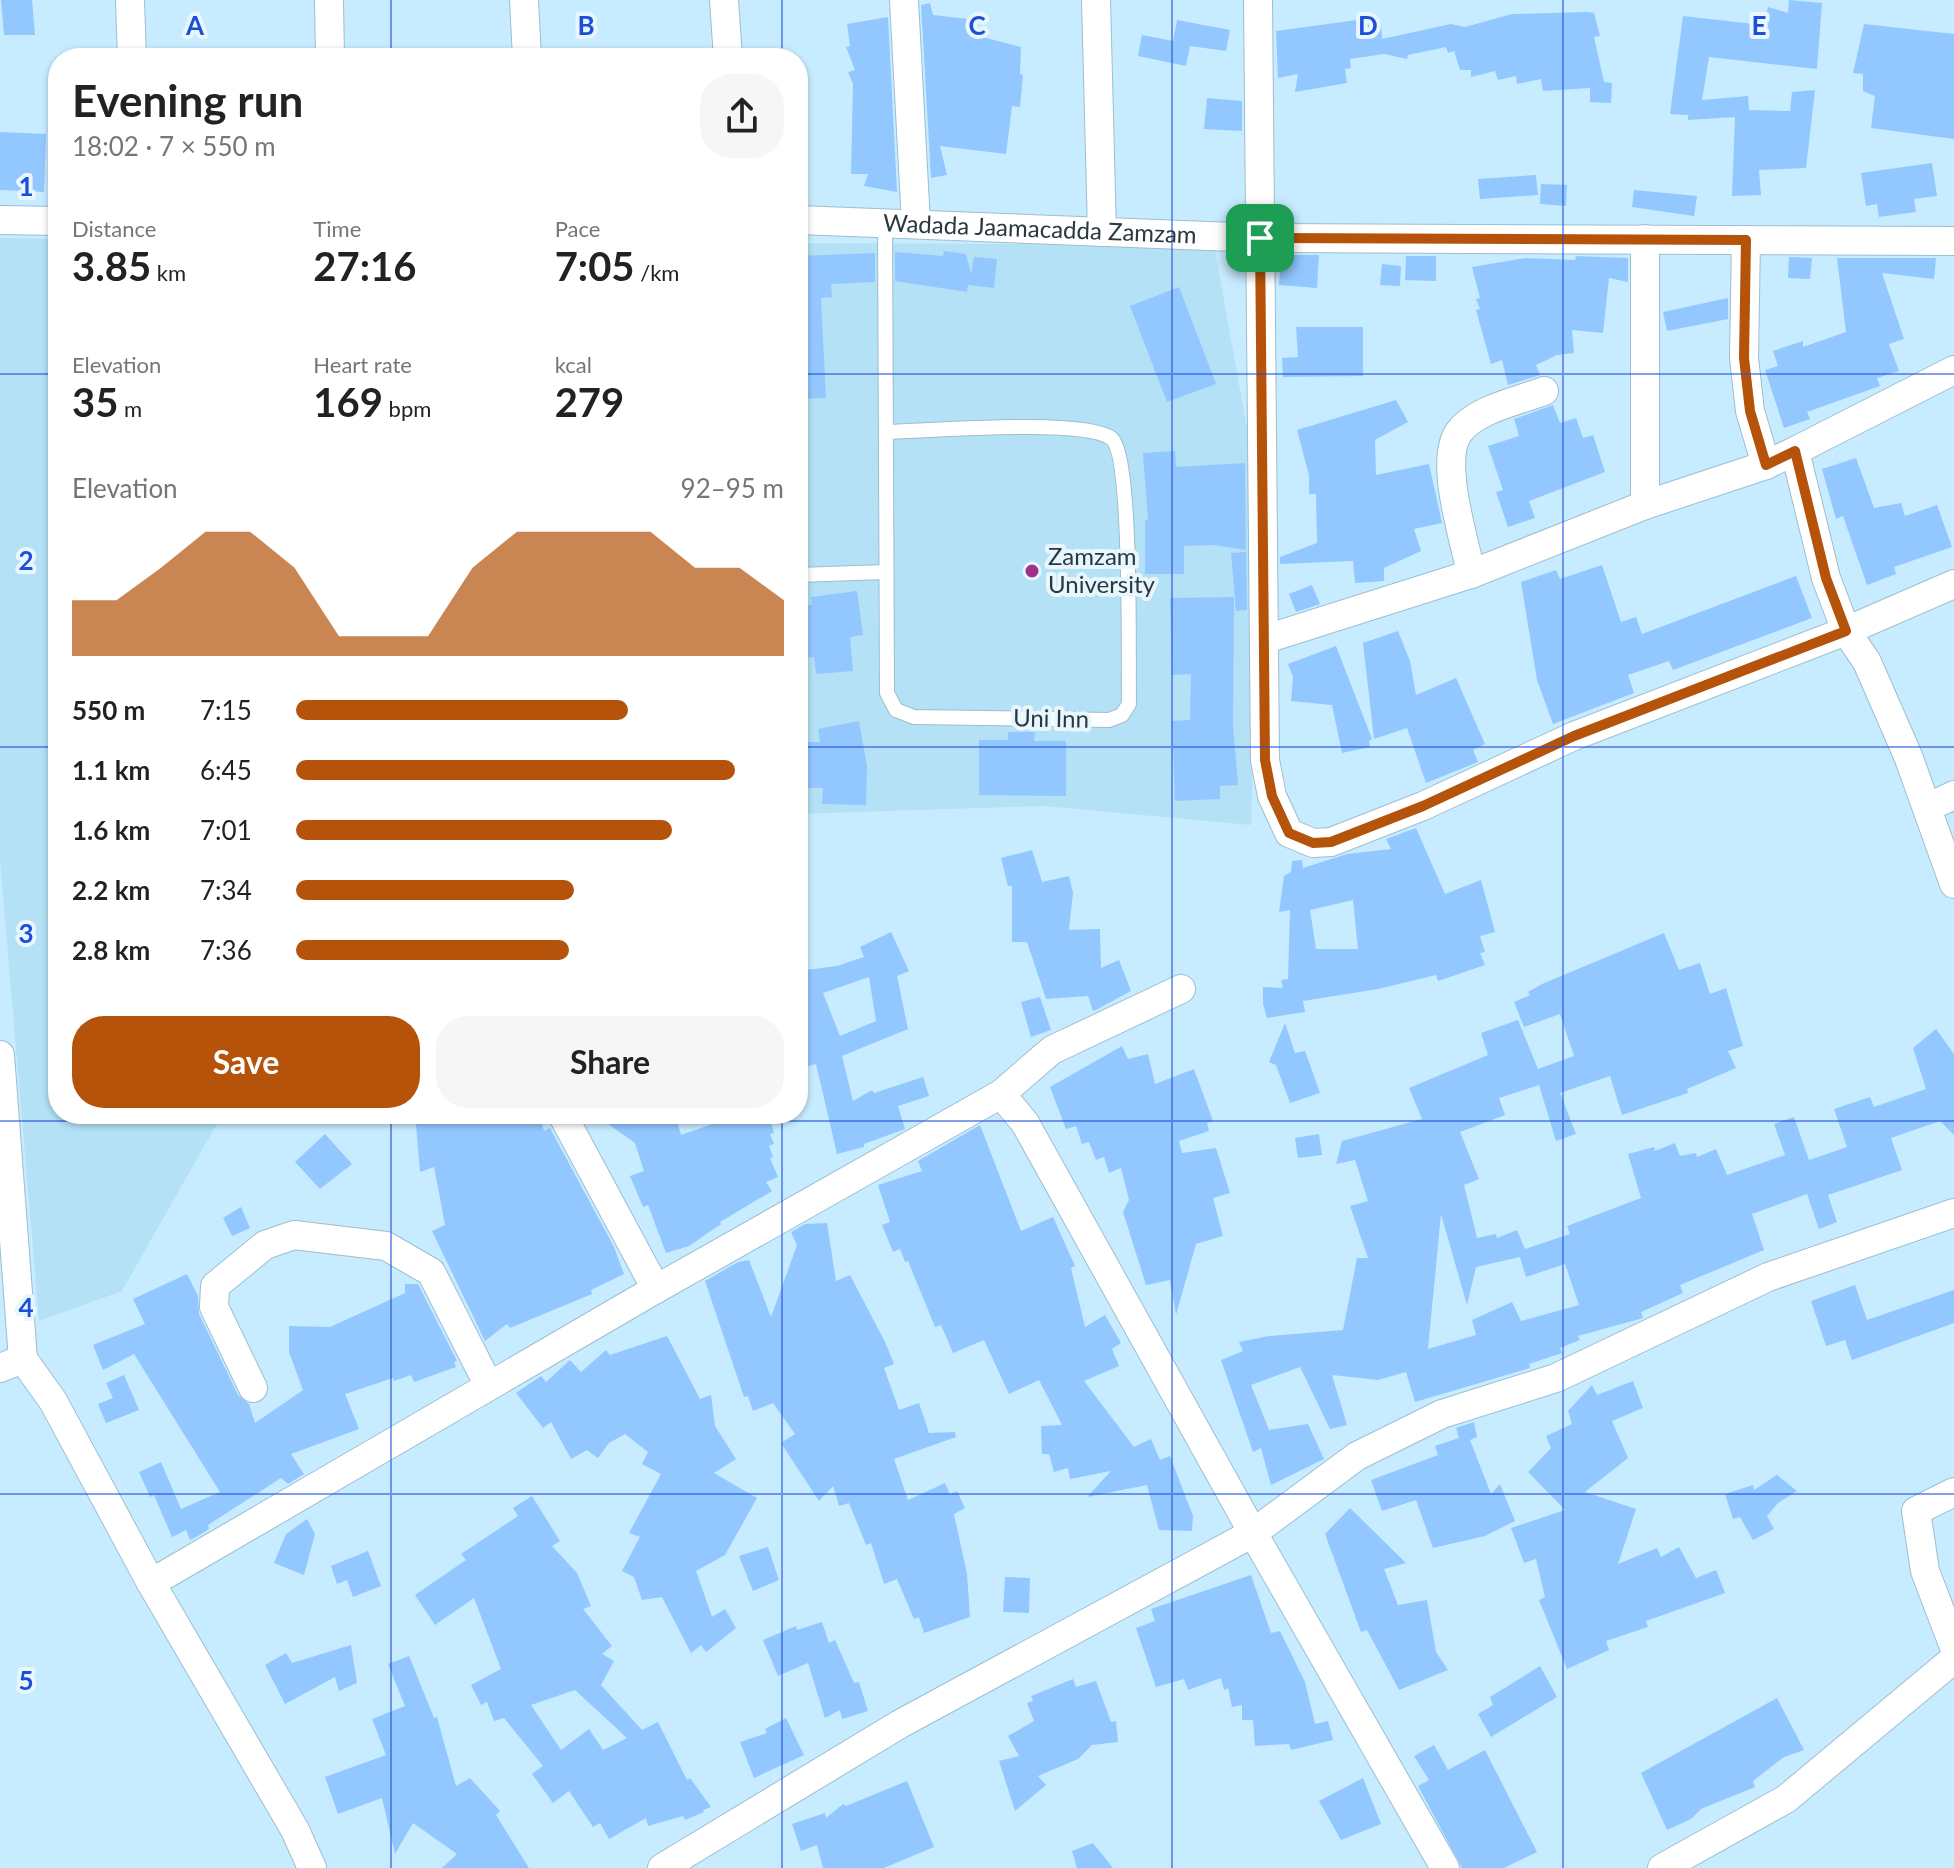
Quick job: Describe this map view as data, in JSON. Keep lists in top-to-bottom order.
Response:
{
  "streets": {
    "street": ["Wadada Jaamacadda Zamzam"],
    "lane": ["Uni Inn"]
  },
  "crossings": [
    ["Wadada Jaamacadda Zamzam", "Uni Inn"]
  ],
  "places": ["Zamzam University"],
  "page": {
    "heading": ["Evening run", "18:02 · 7 × 550 m"],
    "stats": [
      ["Distance", "3.85 km"],
      ["Time", "27:16"],
      ["Pace", "7:05 /km"],
      ["Elevation", "35 m"],
      ["Heart rate", "169 bpm"],
      ["kcal", "279"]
    ],
    "chart": ["Elevation", "92–95 m"],
    "list": [
      {
        "name": "550 m",
        "note": "7:15"
      },
      {
        "name": "1.1 km",
        "note": "6:45"
      },
      {
        "name": "1.6 km",
        "note": "7:01"
      },
      {
        "name": "2.2 km",
        "note": "7:34"
      },
      {
        "name": "2.8 km",
        "note": "7:36"
      }
    ],
    "buttons": ["Save", "Share"]
  },
  "grid": {
    "columns": [
      "A",
      "B",
      "C",
      "D",
      "E"
    ],
    "rows": [
      "1",
      "2",
      "3",
      "4",
      "5"
    ]
  }
}
